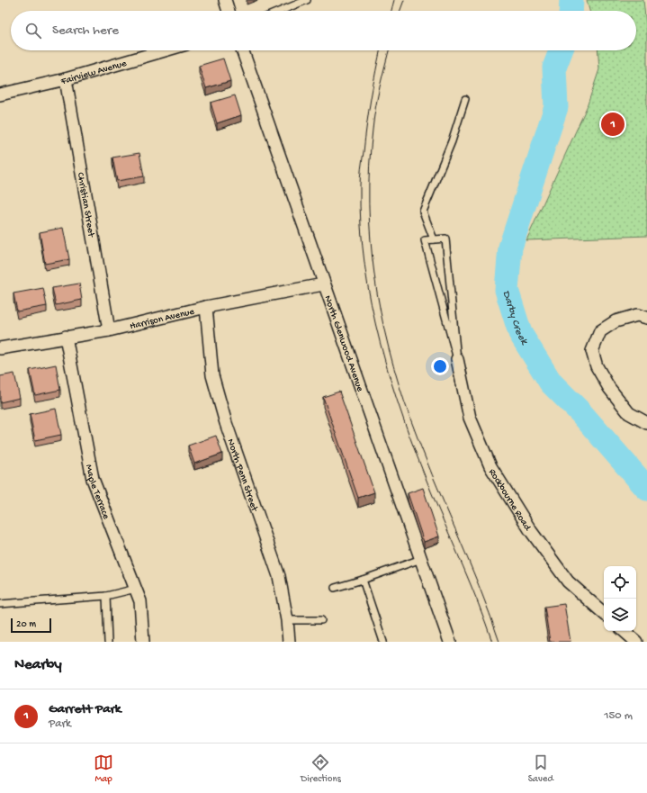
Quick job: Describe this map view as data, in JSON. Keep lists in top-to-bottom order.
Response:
{
  "streets": {
    "street": [
      "Fairview Avenue",
      "Christian Street",
      "Harrison Avenue",
      "North Glenwood Avenue",
      "North Penn Street",
      "Maple Terrace",
      "Rockbourne Road"
    ]
  },
  "crossings": [
    ["Fairview Avenue", "Christian Street"],
    ["Christian Street", "Harrison Avenue"],
    ["Harrison Avenue", "North Glenwood Avenue"],
    ["Harrison Avenue", "North Penn Street"],
    ["Harrison Avenue", "Maple Terrace"]
  ],
  "water": ["Darby Creek"],
  "scale_bar": "20 m",
  "page": {
    "search": "Search here",
    "pins": "1",
    "scale": "20 m",
    "heading": "Nearby",
    "list": [
      {
        "mark": "1",
        "name": "Garrett Park",
        "note": "Park",
        "value": "150 m"
      }
    ],
    "nav": ["Map", "Directions", "Saved"]
  }
}
